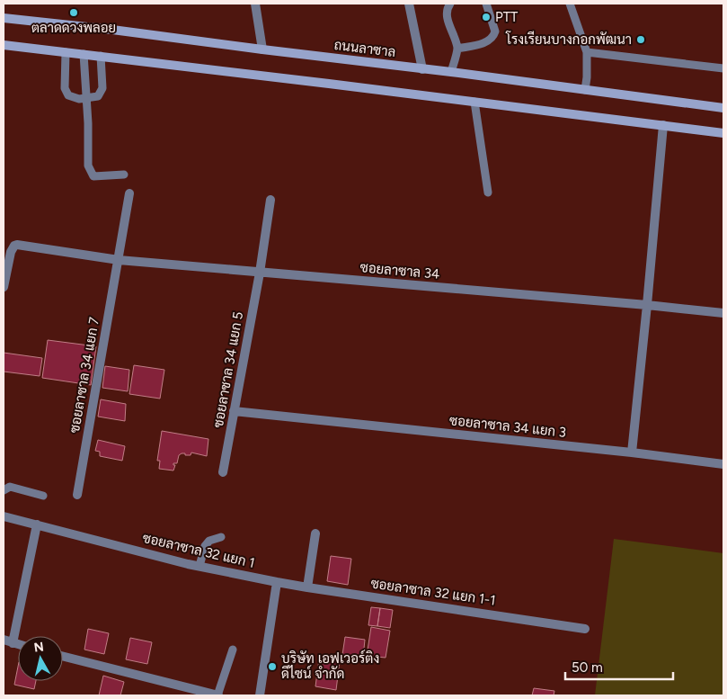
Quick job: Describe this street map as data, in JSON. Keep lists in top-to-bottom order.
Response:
{
  "streets": {
    "street": [
      "ถนนลาซาล",
      "ซอยลาซาล 34",
      "ซอยลาซาล 34 แยก 5",
      "ซอยลาซาล 34 แยก 7",
      "ซอยลาซาล 34 แยก 3",
      "ซอยลาซาล 32 แยก 1",
      "ซอยลาซาล 32 แยก 1-1"
    ]
  },
  "crossings": [
    ["ซอยลาซาล 34", "ซอยลาซาล 34 แยก 5"],
    ["ซอยลาซาล 34", "ซอยลาซาล 34 แยก 7"],
    ["ซอยลาซาล 34 แยก 5", "ซอยลาซาล 34 แยก 3"],
    ["ซอยลาซาล 32 แยก 1", "ซอยลาซาล 32 แยก 1-1"]
  ],
  "places": [
    "ตลาดดวงพลอย",
    "PTT",
    "โรงเรียนบางกอกพัฒนา",
    "บริษัท เอฟเวอร์ติง ดีไซน์ จำกัด"
  ],
  "scale_bar": "50 m",
  "north": "top"
}
